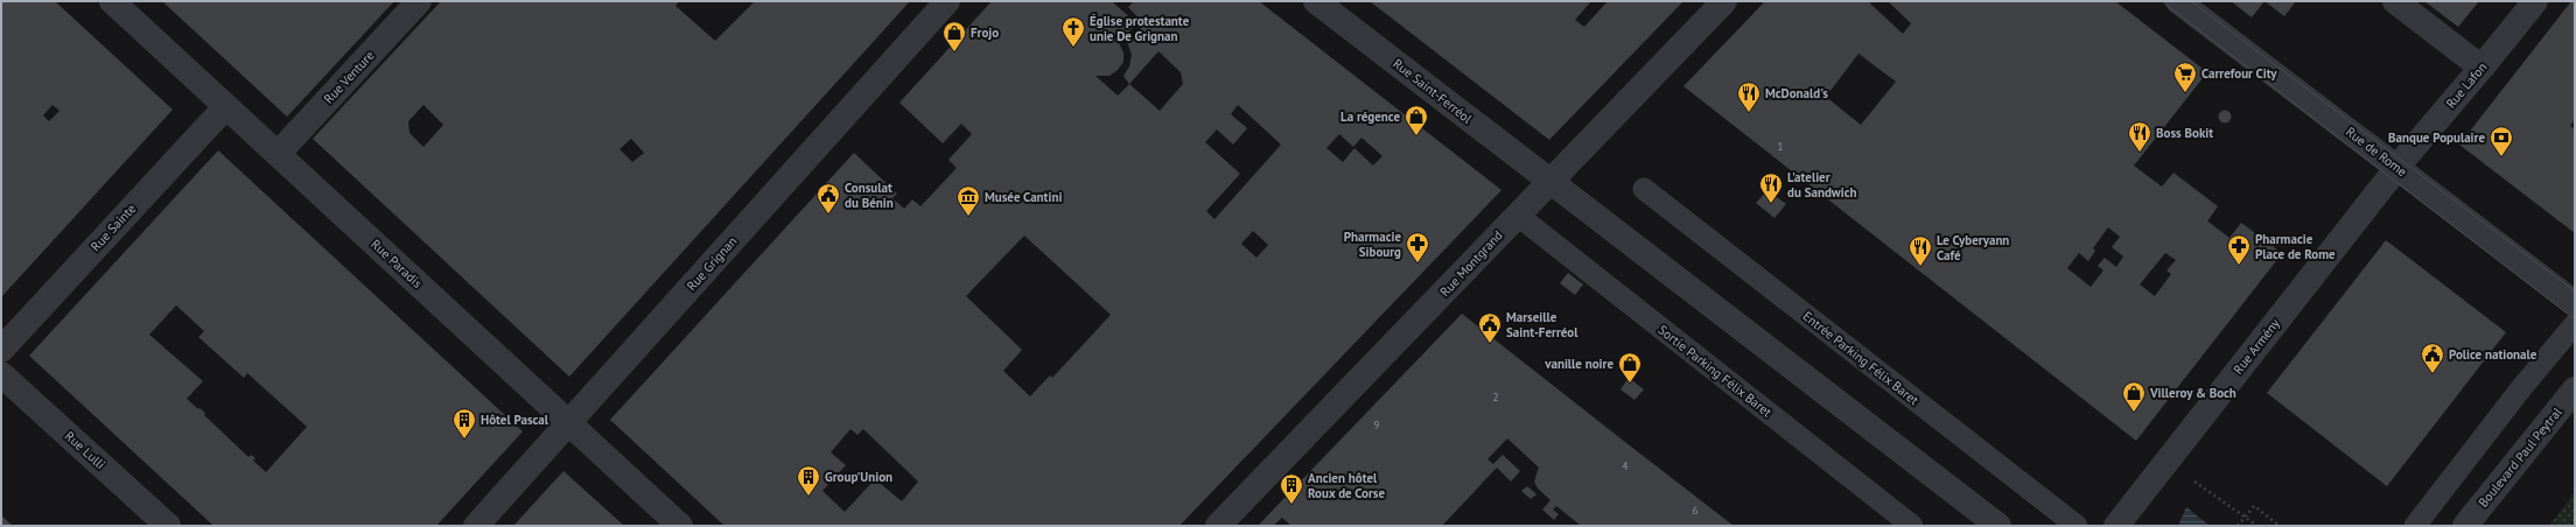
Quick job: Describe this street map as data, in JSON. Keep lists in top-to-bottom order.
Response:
{
  "streets": {
    "street": [
      "Rue Venture",
      "Rue Lafon",
      "Rue Saint-Ferréol",
      "Rue de Rome",
      "Rue Sainte",
      "Rue Paradis",
      "Rue Grignan",
      "Rue Montgrand",
      "Rue Armény",
      "Rue Lulli",
      "Boulevard Paul Peytral"
    ],
    "lane": ["Entrée Parking Félix Baret", "Sortie Parking Félix Baret"]
  },
  "crossings": [
    ["Rue Venture", "Rue Paradis"],
    ["Rue Lafon", "Rue de Rome"],
    ["Rue Lafon", "Rue Armény"],
    ["Rue Saint-Ferréol", "Rue Montgrand"],
    ["Rue de Rome", "Rue Armény"],
    ["Rue Sainte", "Rue Paradis"],
    ["Rue Paradis", "Rue Grignan"],
    ["Rue Montgrand", "Sortie Parking Félix Baret"]
  ],
  "places": {
    "church": ["Église protestante unie De Grignan"],
    "shop": [
      "Frojo",
      "La régence",
      "vanille noire",
      "Villeroy & Boch"
    ],
    "supermarket": ["Carrefour City"],
    "restaurant": [
      "McDonald's",
      "Boss Bokit",
      "L'atelier du Sandwich",
      "Le Cyberyann Café"
    ],
    "bank": ["Banque Populaire"],
    "public building": ["Consulat du Bénin", "Marseille Saint-Ferréol", "Police nationale"],
    "museum": ["Musée Cantini"],
    "pharmacy": ["Pharmacie Sibourg", "Pharmacie Place de Rome"],
    "building": ["Hôtel Pascal", "Group'Union", "Ancien hôtel Roux de Corse"]
  },
  "house_numbers": [
    "1",
    "2",
    "9",
    "4",
    "6"
  ]
}
